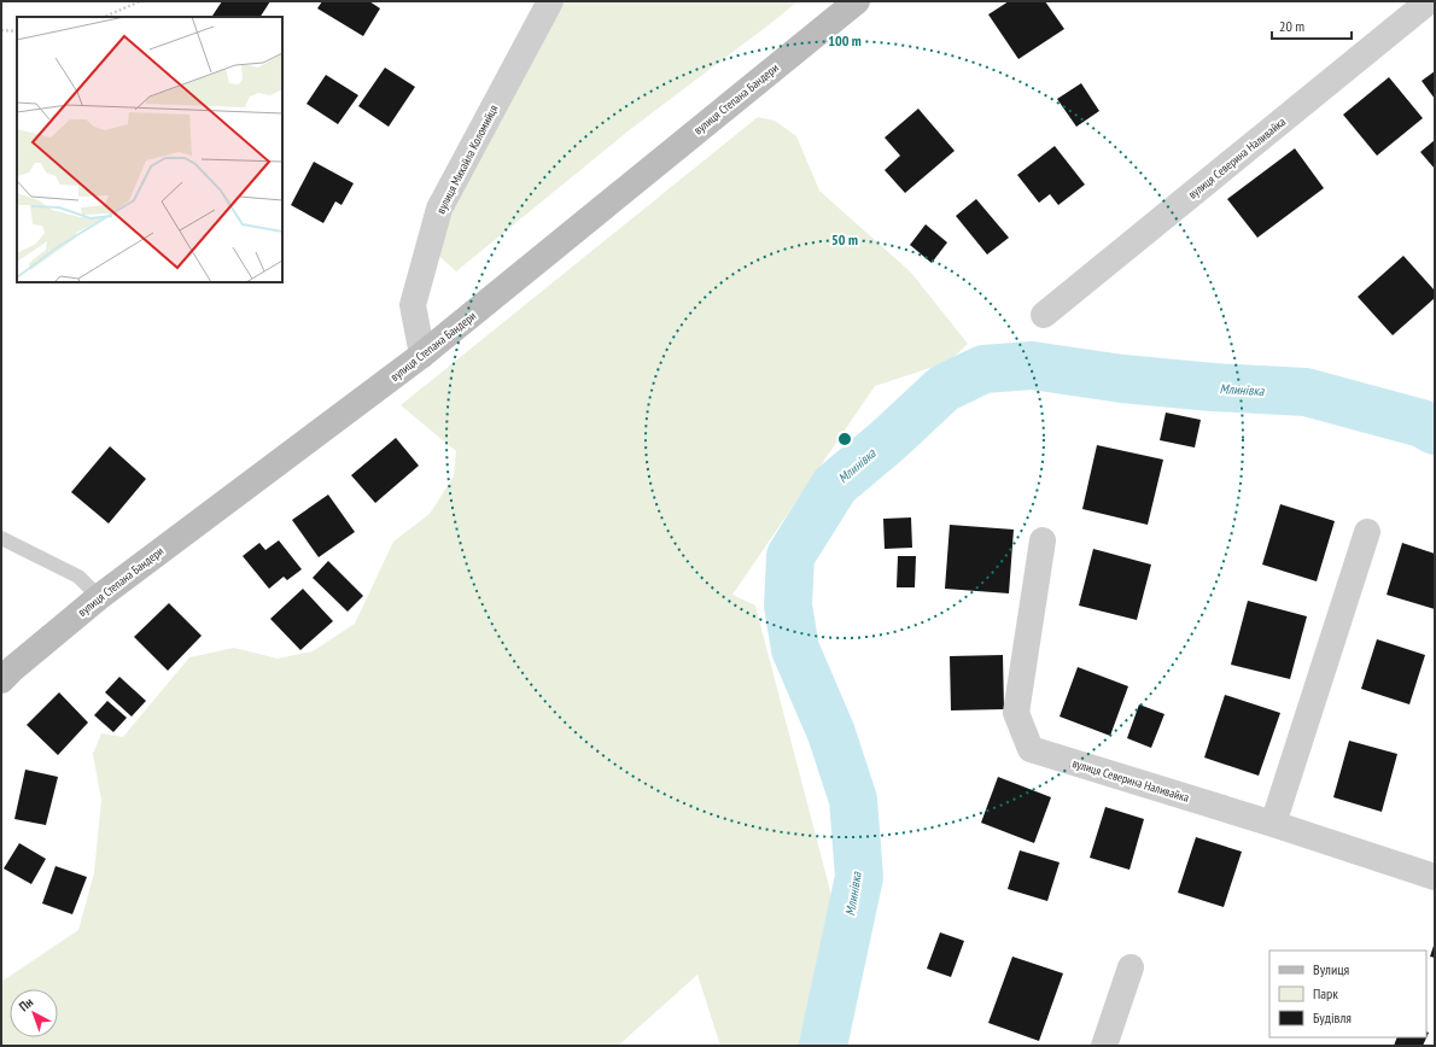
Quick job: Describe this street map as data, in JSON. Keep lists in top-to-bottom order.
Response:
{
  "streets": {
    "main road": ["вулиця Степана Бандери"],
    "street": ["вулиця Северина Наливайка", "вулиця Михайла Коломийця"]
  },
  "crossings": [
    ["вулиця Степана Бандери", "вулиця Михайла Коломийця"]
  ],
  "water": ["Млинівка"],
  "legend": ["Вулиця", "Парк", "Будівля"],
  "scale_bar": "20 m",
  "north": "top left",
  "rings": ["100 m", "50 m"]
}
